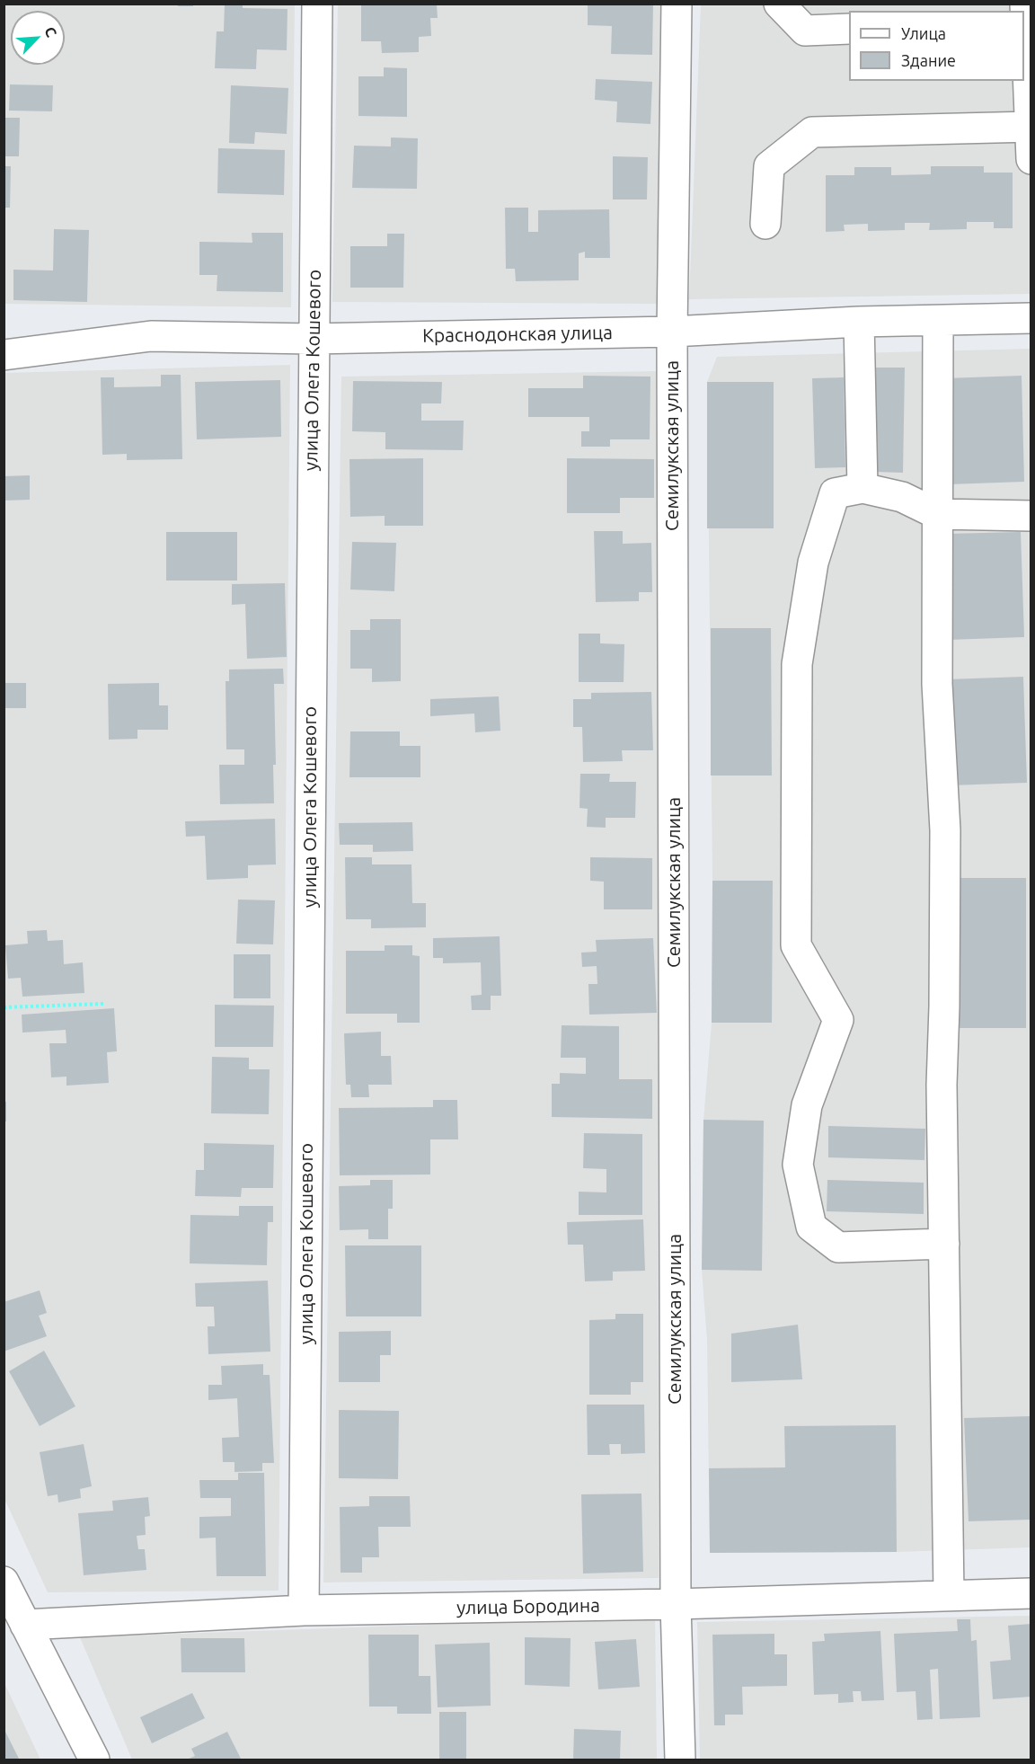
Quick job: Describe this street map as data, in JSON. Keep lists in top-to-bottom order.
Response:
{
  "streets": {
    "street": [
      "Краснодонская улица",
      "улица Олега Кошевого",
      "Семилукская улица",
      "улица Бородина"
    ]
  },
  "crossings": [
    ["Краснодонская улица", "улица Олега Кошевого"],
    ["Краснодонская улица", "Семилукская улица"],
    ["улица Олега Кошевого", "улица Бородина"],
    ["Семилукская улица", "улица Бородина"]
  ],
  "legend": ["Улица", "Здание"],
  "north": "top right"
}
